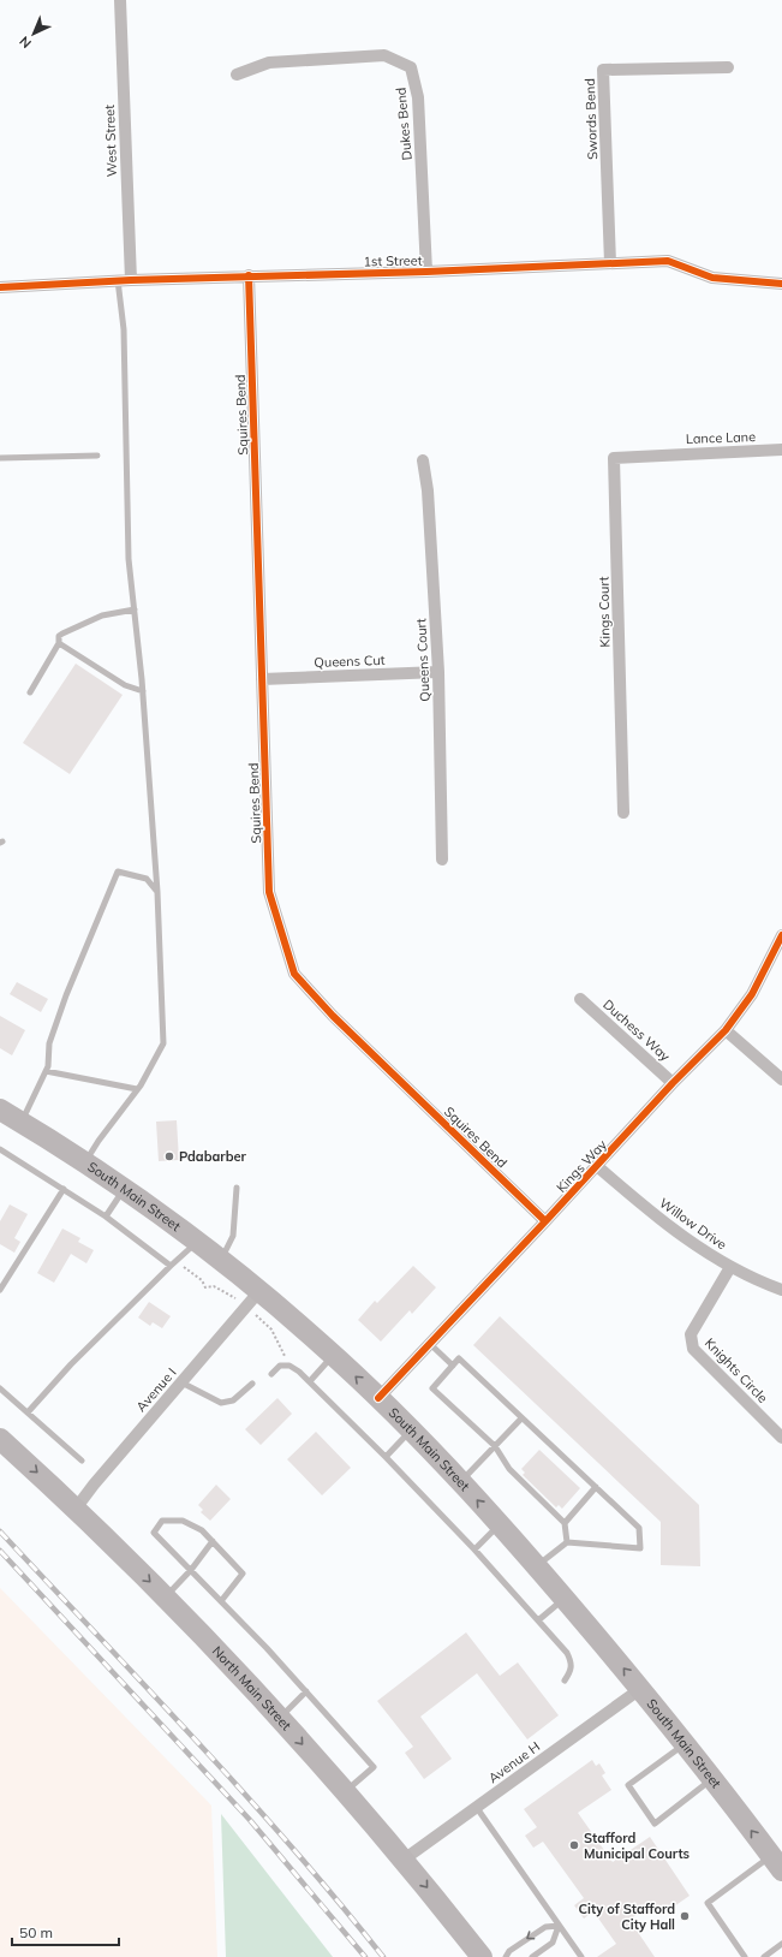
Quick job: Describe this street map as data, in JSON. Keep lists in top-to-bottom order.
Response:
{
  "streets": {
    "highway": ["South Main Street", "North Main Street"],
    "street": [
      "Swords Bend",
      "Dukes Bend",
      "West Street",
      "1st Street",
      "Squires Bend",
      "Lance Lane",
      "Kings Court",
      "Queens Court",
      "Queens Cut",
      "Duchess Way",
      "Kings Way",
      "Willow Drive",
      "Knights Circle",
      "Avenue I",
      "Avenue H"
    ]
  },
  "crossings": [
    ["Swords Bend", "1st Street"],
    ["Dukes Bend", "1st Street"],
    ["West Street", "1st Street"],
    ["1st Street", "Squires Bend"],
    ["Squires Bend", "Queens Cut"],
    ["Squires Bend", "Kings Way"],
    ["Lance Lane", "Kings Court"],
    ["Queens Court", "Queens Cut"],
    ["Duchess Way", "Kings Way"],
    ["Kings Way", "South Main Street"],
    ["Kings Way", "Willow Drive"],
    ["South Main Street", "Avenue I"],
    ["South Main Street", "Avenue H"],
    ["Willow Drive", "Knights Circle"],
    ["Avenue I", "North Main Street"],
    ["North Main Street", "Avenue H"]
  ],
  "one_way": ["North Main Street"],
  "places": ["Pdabarber", "Stafford Municipal Courts", "City of Stafford City Hall"],
  "scale_bar": "50 m",
  "north": "bottom left"
}
